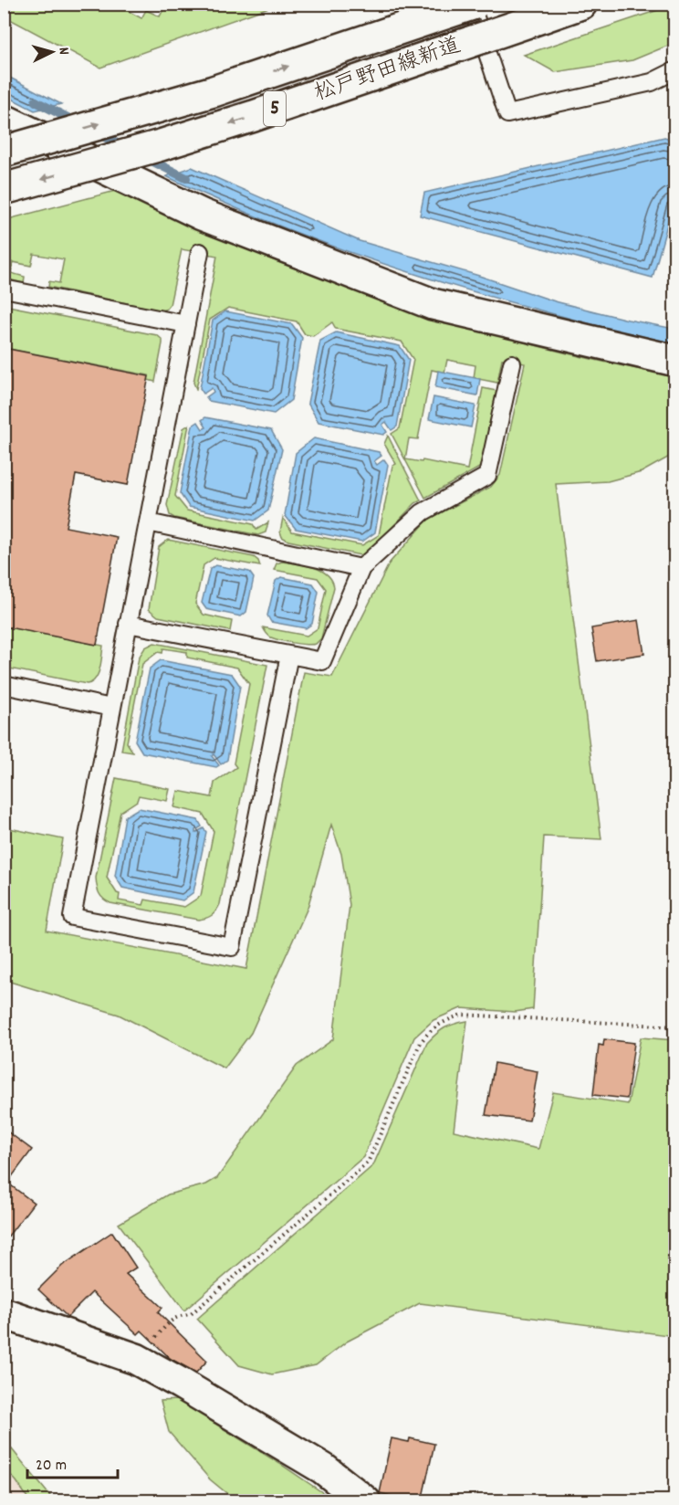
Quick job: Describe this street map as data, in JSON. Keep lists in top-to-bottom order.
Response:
{
  "streets": {
    "street": ["松戸野田線新道", "5"]
  },
  "scale_bar": "20 m",
  "north": "right"
}
